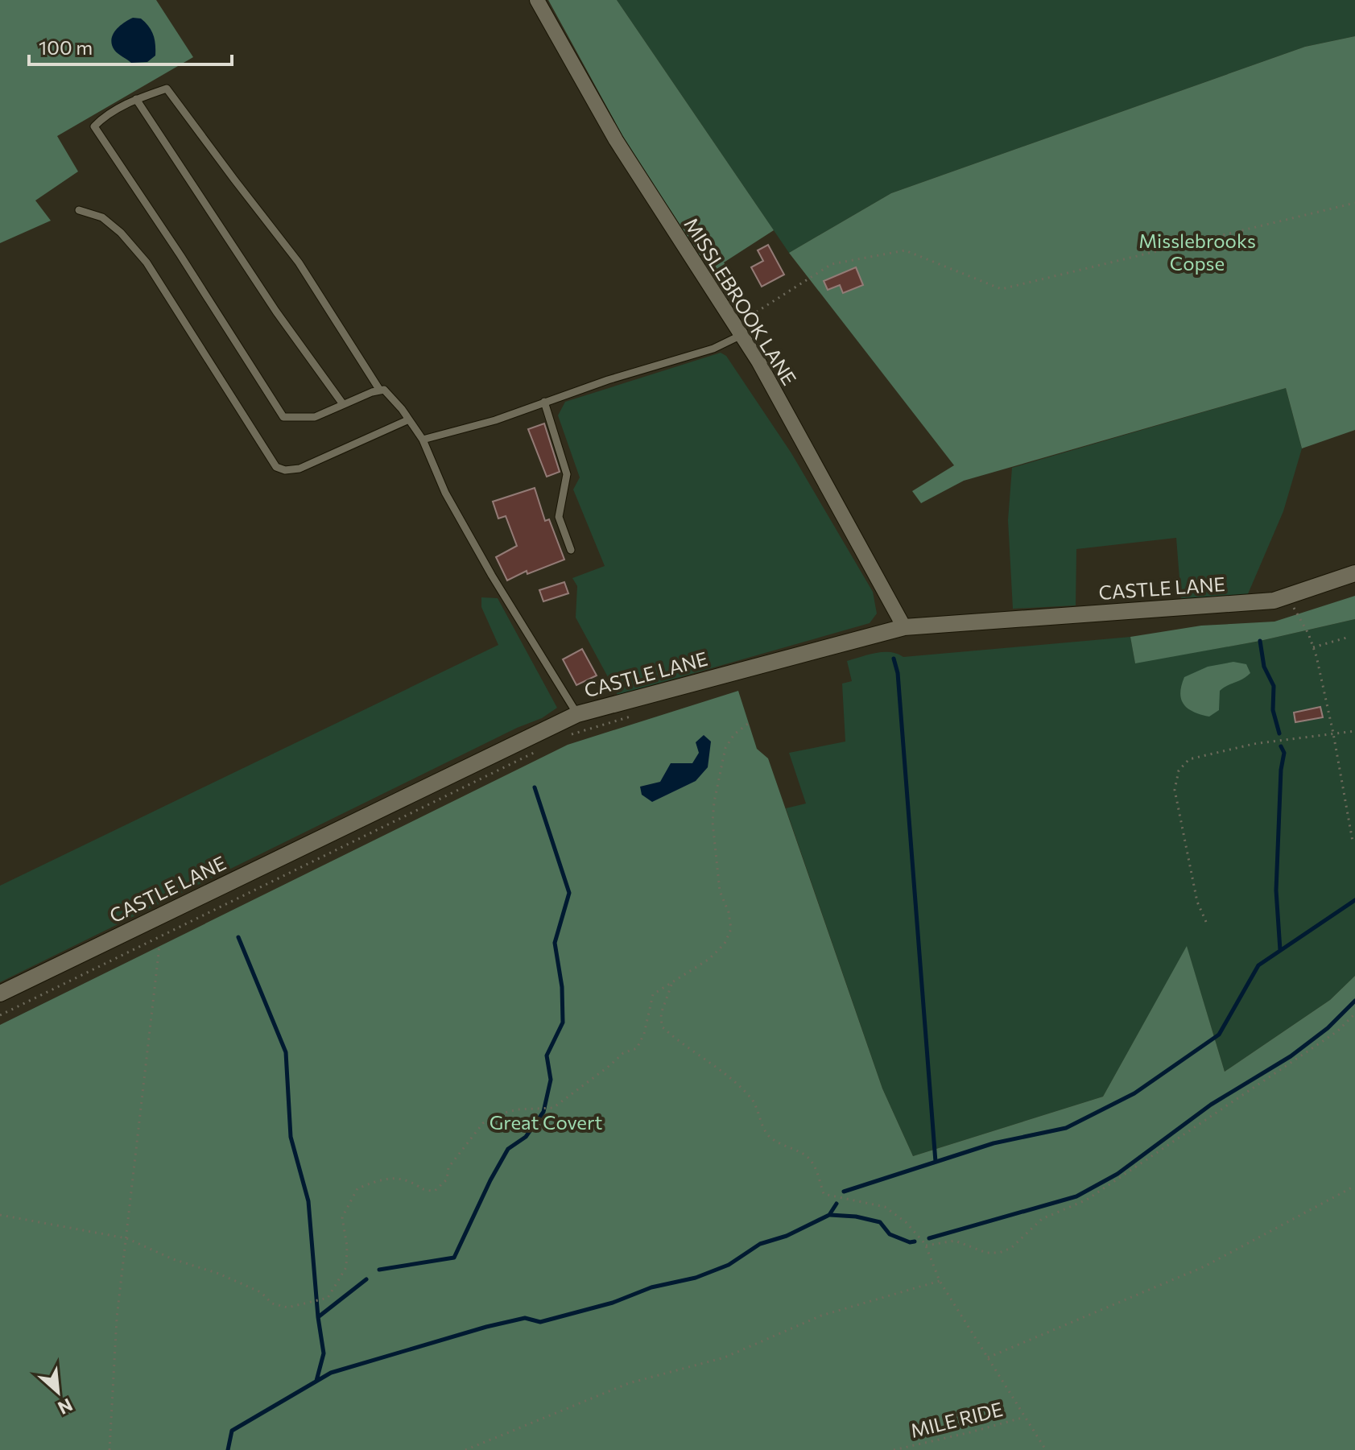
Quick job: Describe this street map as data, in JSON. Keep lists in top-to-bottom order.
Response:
{
  "streets": {
    "street": ["MISSLEBROOK LANE", "CASTLE LANE"],
    "path": ["MILE RIDE"]
  },
  "crossings": [
    ["MISSLEBROOK LANE", "CASTLE LANE"]
  ],
  "parks": ["Misslebrooks Copse", "Great Covert"],
  "scale_bar": "100 m",
  "north": "bottom right"
}
